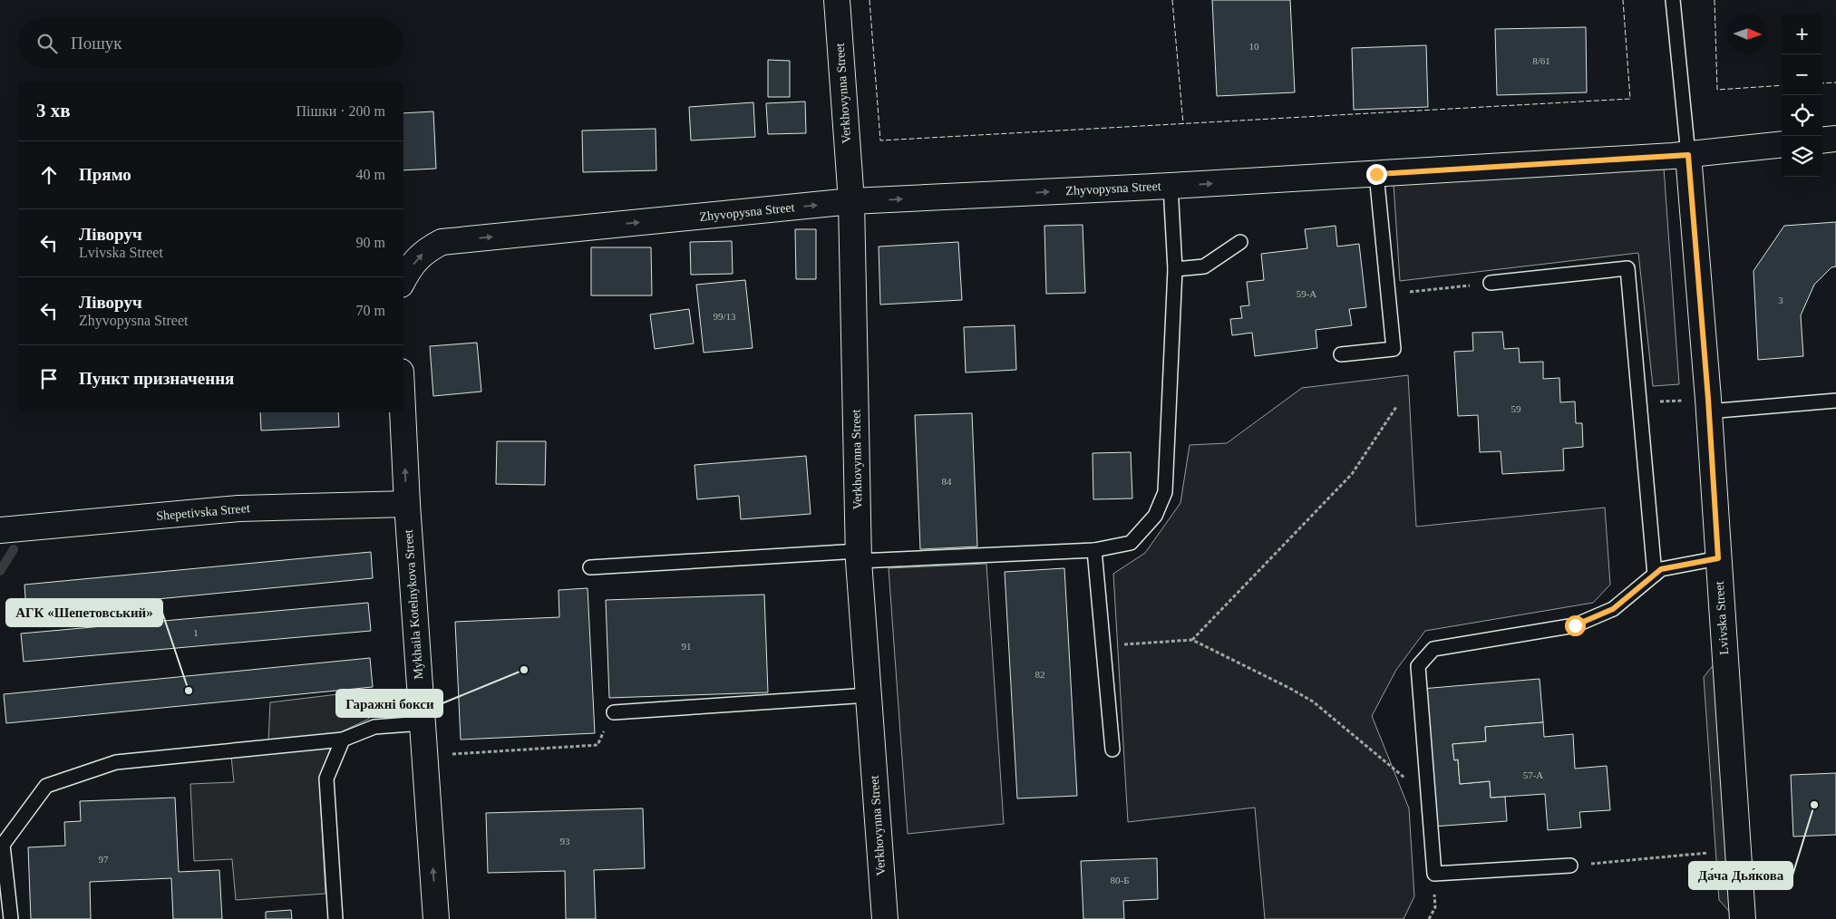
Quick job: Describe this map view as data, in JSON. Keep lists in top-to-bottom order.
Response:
{
  "streets": {
    "street": [
      "Verkhovynna Street",
      "Zhyvopysna Street",
      "Shepetivska Street",
      "Mykhaila Kotelnykova Street",
      "Lvivska Street"
    ]
  },
  "crossings": [
    ["Verkhovynna Street", "Zhyvopysna Street"],
    ["Zhyvopysna Street", "Lvivska Street"],
    ["Shepetivska Street", "Mykhaila Kotelnykova Street"]
  ],
  "one_way": ["Zhyvopysna Street", "Mykhaila Kotelnykova Street"],
  "places": ["Гаражні бокси", "АГК «Шепетовський»", "Да́ча Дья́кова"],
  "house_numbers": [
    "10",
    "8/61",
    "59-А",
    "3",
    "99/13",
    "59",
    "84",
    "1",
    "91",
    "82",
    "57-А",
    "93",
    "97",
    "80-Б"
  ],
  "north": "right",
  "page": {
    "map_buttons": ["+", "−"],
    "search": "Пошук",
    "heading": ["3 хв", "Пішки · 200 m"],
    "list": [
      ["Прямо", "40 m"],
      ["Ліворуч", "Lvivska Street", "90 m"],
      ["Ліворуч", "Zhyvopysna Street", "70 m"],
      "Пункт призначення"
    ]
  }
}
